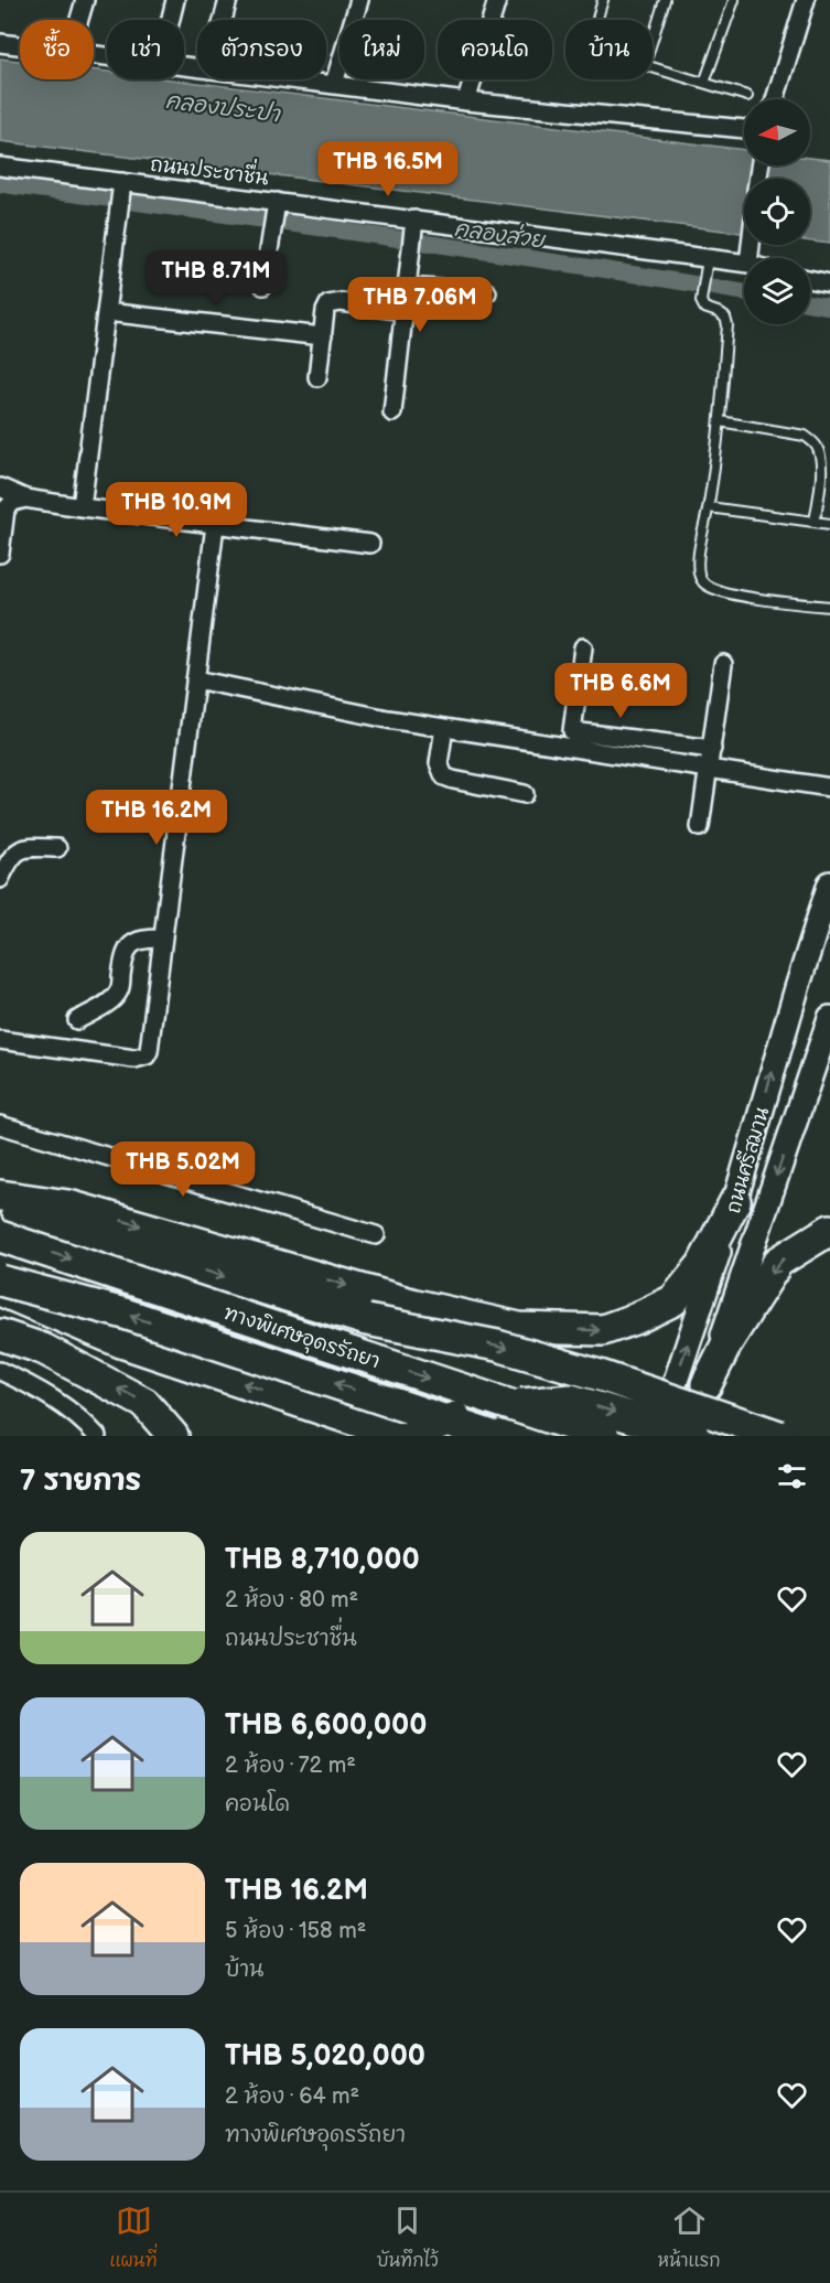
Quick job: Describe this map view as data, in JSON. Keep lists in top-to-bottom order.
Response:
{
  "streets": {
    "highway": ["ทางพิเศษอุดรรัถยา"],
    "main road": ["ถนนศรีสมาน"],
    "street": ["ถนนประชาชื่น"]
  },
  "water": ["คลองประปา", "คลองส่วย"],
  "north": "left",
  "page": {
    "chip": [
      "ซื้อ",
      "เช่า",
      "ตัวกรอง",
      "ใหม่",
      "คอนโด",
      "บ้าน"
    ],
    "price": [
      "THB 16.5M",
      "THB 8.71M",
      "THB 7.06M",
      "THB 10.9M",
      "THB 6.6M",
      "THB 16.2M",
      "THB 5.02M"
    ],
    "heading": "7 รายการ",
    "list": [
      {
        "name": "THB 8,710,000",
        "note": "2 ห้อง · 80 m² · ถนนประชาชื่น"
      },
      {
        "name": "THB 6,600,000",
        "note": "2 ห้อง · 72 m² · คอนโด"
      },
      {
        "name": "THB 16.2M",
        "note": "5 ห้อง · 158 m² · บ้าน"
      },
      {
        "name": "THB 5,020,000",
        "note": "2 ห้อง · 64 m² · ทางพิเศษอุดรรัถยา"
      }
    ],
    "tabs": ["แผนที่", "บันทึกไว้", "หน้าแรก"]
  }
}
